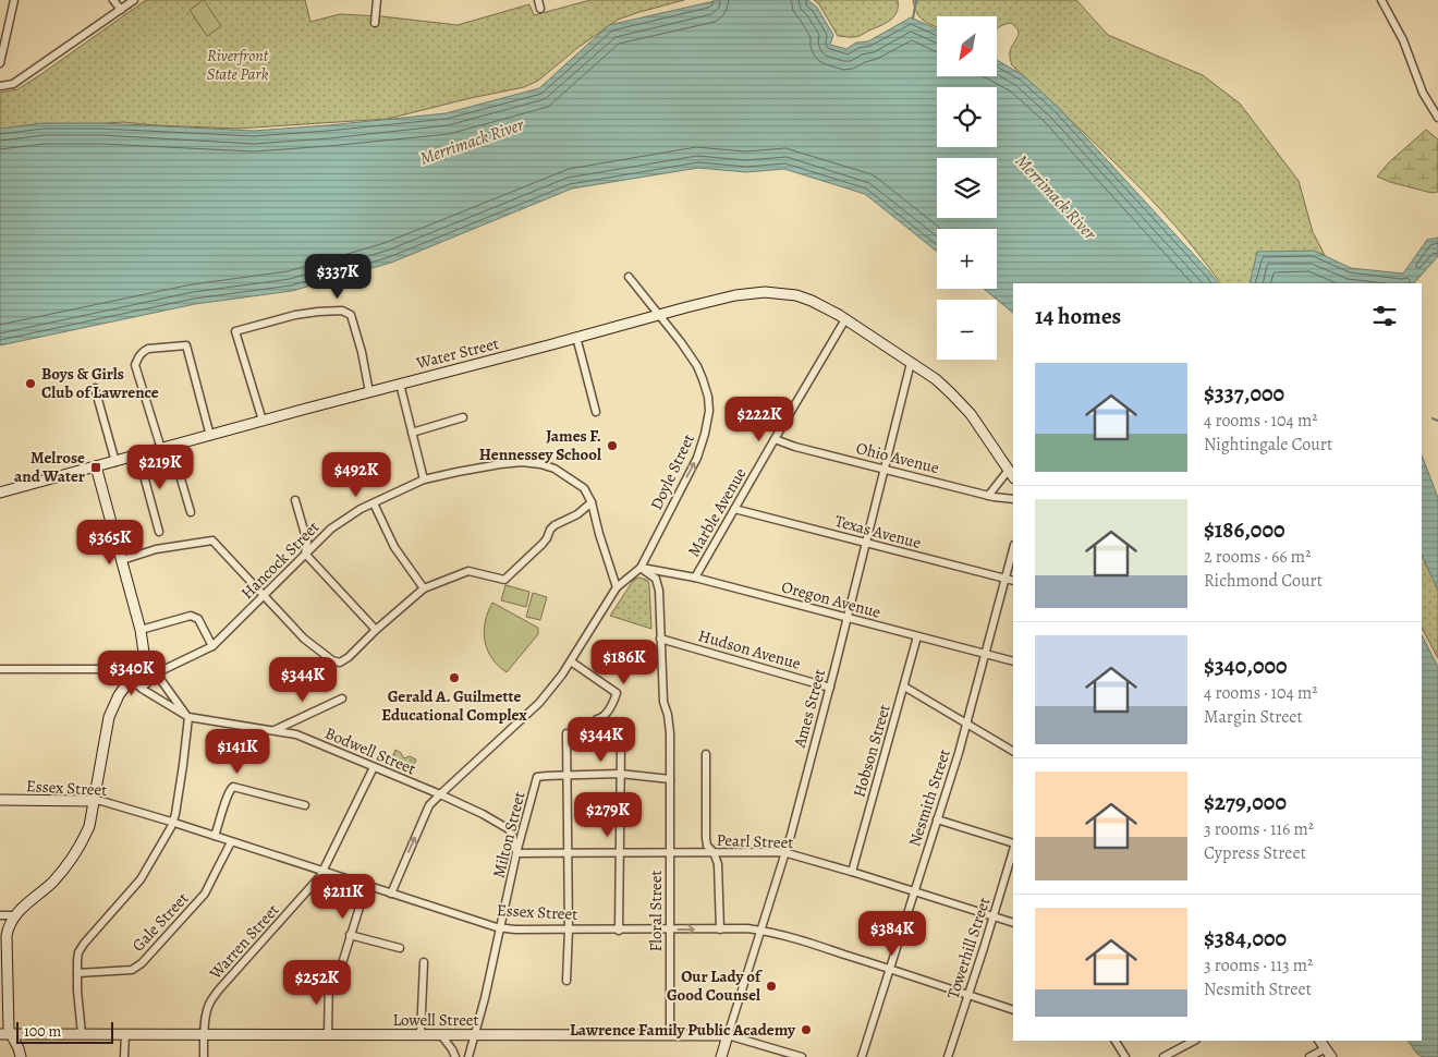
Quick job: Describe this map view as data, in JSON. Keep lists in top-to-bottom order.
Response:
{
  "streets": {
    "main road": [
      "Water Street",
      "Ames Street",
      "Essex Street",
      "Lowell Street"
    ],
    "street": [
      "Ohio Avenue",
      "Doyle Street",
      "Marble Avenue",
      "Texas Avenue",
      "Hancock Street",
      "Oregon Avenue",
      "Hudson Avenue",
      "Bodwell Street",
      "Hobson Street",
      "Nesmith Street",
      "Milton Street",
      "Pearl Street",
      "Floral Street",
      "Gale Street",
      "Warren Street",
      "Towerhill Street"
    ]
  },
  "crossings": [
    ["Water Street", "Doyle Street"],
    ["Water Street", "Marble Avenue"],
    ["Water Street", "Ames Street"],
    ["Ohio Avenue", "Marble Avenue"],
    ["Ohio Avenue", "Ames Street"],
    ["Doyle Street", "Oregon Avenue"],
    ["Doyle Street", "Floral Street"],
    ["Marble Avenue", "Texas Avenue"],
    ["Marble Avenue", "Oregon Avenue"],
    ["Texas Avenue", "Ames Street"],
    ["Texas Avenue", "Nesmith Street"],
    ["Hancock Street", "Bodwell Street"],
    ["Oregon Avenue", "Ames Street"],
    ["Oregon Avenue", "Hobson Street"],
    ["Oregon Avenue", "Nesmith Street"],
    ["Oregon Avenue", "Floral Street"],
    ["Hudson Avenue", "Ames Street"],
    ["Hudson Avenue", "Floral Street"],
    ["Ames Street", "Essex Street"],
    ["Ames Street", "Pearl Street"],
    ["Ames Street", "Lowell Street"],
    ["Bodwell Street", "Milton Street"],
    ["Bodwell Street", "Pearl Street"],
    ["Bodwell Street", "Warren Street"],
    ["Hobson Street", "Pearl Street"],
    ["Essex Street", "Nesmith Street"],
    ["Essex Street", "Milton Street"],
    ["Essex Street", "Floral Street"],
    ["Essex Street", "Gale Street"],
    ["Essex Street", "Warren Street"],
    ["Essex Street", "Towerhill Street"],
    ["Nesmith Street", "Pearl Street"],
    ["Milton Street", "Pearl Street"],
    ["Milton Street", "Lowell Street"],
    ["Pearl Street", "Floral Street"],
    ["Pearl Street", "Towerhill Street"],
    ["Floral Street", "Lowell Street"],
    ["Warren Street", "Lowell Street"]
  ],
  "one_way": ["Doyle Street"],
  "water": ["Merrimack River"],
  "parks": ["Riverfront State Park"],
  "places": {
    "other": [
      "Boys & Girls Club of Lawrence",
      "James F. Hennessey School",
      "Gerald A. Guilmette Educational Complex",
      "Our Lady of Good Counsel",
      "Lawrence Family Public Academy"
    ],
    "transit": ["Melrose and Water"]
  },
  "scale_bar": "100 m",
  "north": "bottom left",
  "page": {
    "map_buttons": ["+", "−"],
    "price": [
      "$337K",
      "$222K",
      "$219K",
      "$492K",
      "$365K",
      "$186K",
      "$340K",
      "$344K",
      "$344K",
      "$141K",
      "$279K",
      "$211K",
      "$384K",
      "$252K"
    ],
    "heading": "14 homes",
    "list": [
      {
        "name": "$337,000",
        "note": "4 rooms · 104 m² · Nightingale Court"
      },
      {
        "name": "$186,000",
        "note": "2 rooms · 66 m² · Richmond Court"
      },
      {
        "name": "$340,000",
        "note": "4 rooms · 104 m² · Margin Street"
      },
      {
        "name": "$279,000",
        "note": "3 rooms · 116 m² · Cypress Street"
      },
      {
        "name": "$384,000",
        "note": "3 rooms · 113 m² · Nesmith Street"
      }
    ],
    "scale": "100 m"
  }
}
